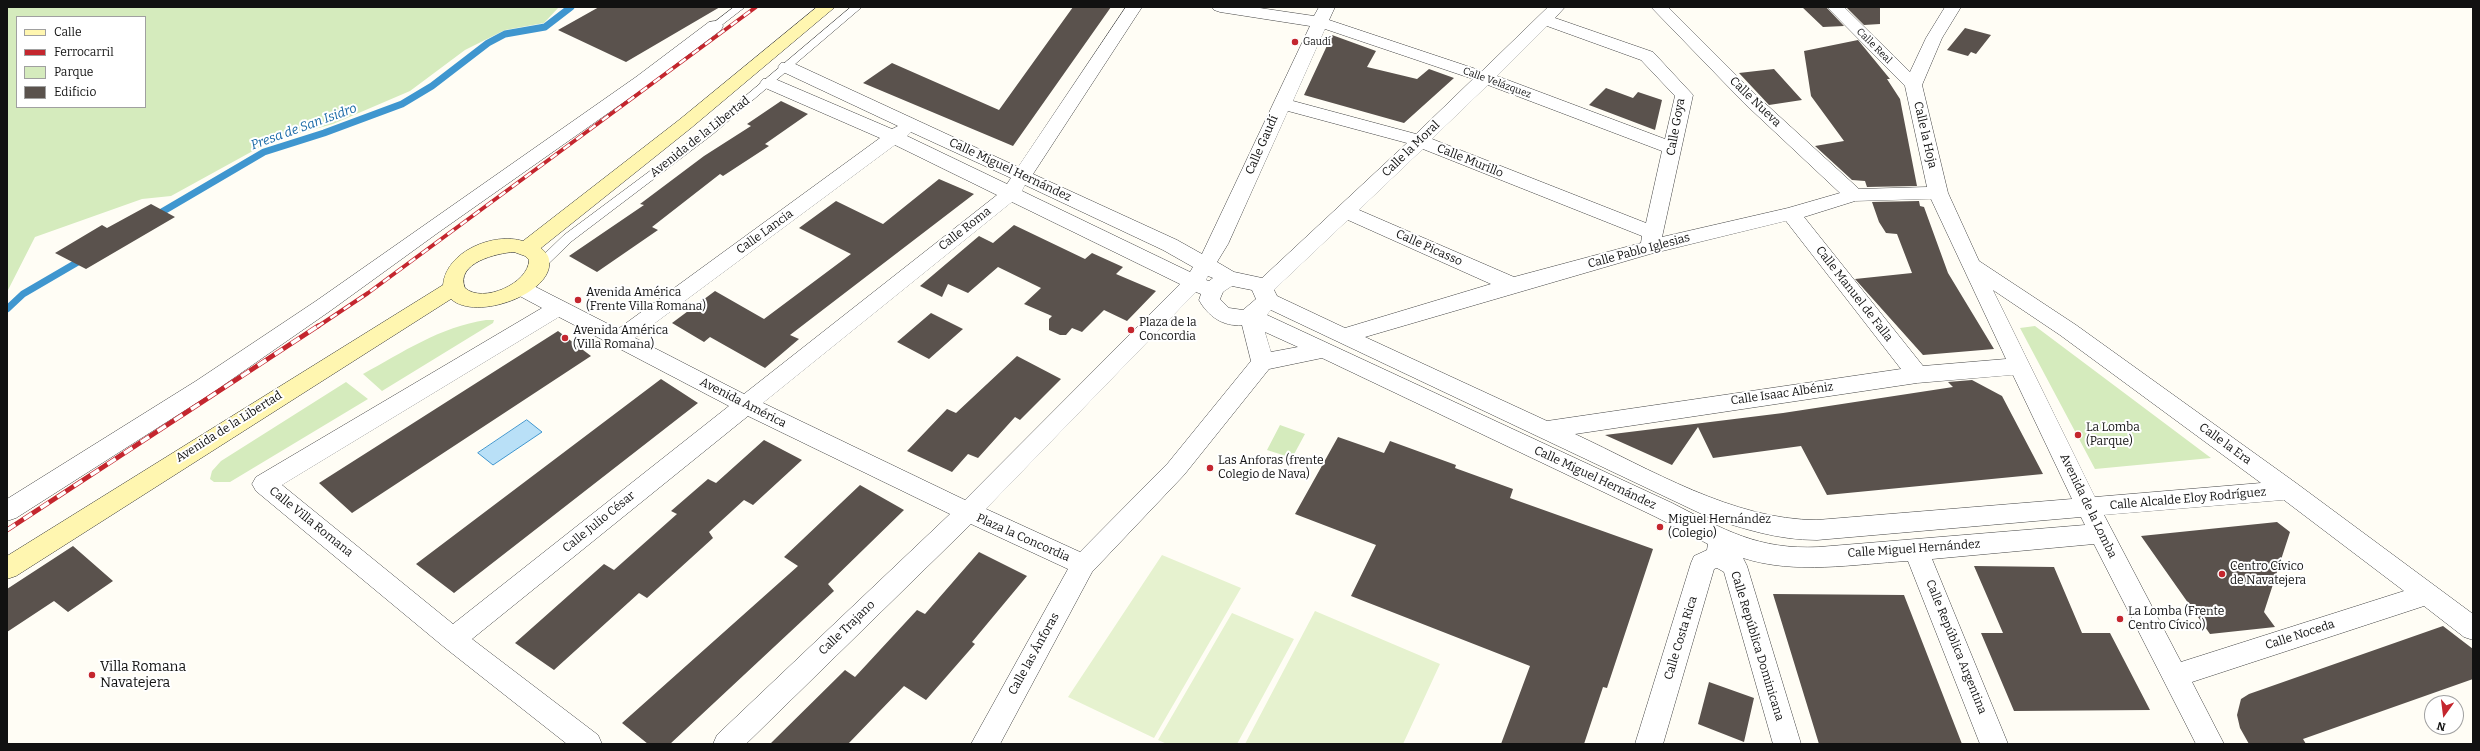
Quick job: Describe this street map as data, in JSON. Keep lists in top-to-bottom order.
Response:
{
  "streets": {
    "main road": ["Avenida de la Libertad"],
    "street": [
      "Calle Real",
      "Calle Velázquez",
      "Calle Nueva",
      "Calle Goya",
      "Calle la Hoja",
      "Calle Gaudí",
      "Calle la Moral",
      "Calle Murillo",
      "Calle Miguel Hernández",
      "Calle Roma",
      "Calle Lancia",
      "Calle Picasso",
      "Calle Pablo Iglesias",
      "Calle Manuel de Falla",
      "Calle Isaac Albéniz",
      "Avenida América",
      "Calle la Era",
      "Calle Alcalde Eloy Rodríguez",
      "Avenida de la Lomba",
      "Calle Villa Romana",
      "Calle Julio César",
      "Plaza la Concordia",
      "Calle Trajano",
      "Calle Noceda",
      "Calle Costa Rica",
      "Calle República Dominicana",
      "Calle República Argentina",
      "Calle las Ánforas"
    ]
  },
  "crossings": [
    ["Calle Real", "Calle la Hoja"],
    ["Calle Velázquez", "Calle Goya"],
    ["Calle Velázquez", "Calle Gaudí"],
    ["Calle Velázquez", "Calle la Moral"],
    ["Calle Nueva", "Calle Pablo Iglesias"],
    ["Calle Goya", "Calle la Moral"],
    ["Calle Goya", "Calle Murillo"],
    ["Calle Goya", "Calle Pablo Iglesias"],
    ["Calle la Hoja", "Calle Pablo Iglesias"],
    ["Calle la Hoja", "Calle la Era"],
    ["Calle la Hoja", "Avenida de la Lomba"],
    ["Avenida de la Libertad", "Calle Miguel Hernández"],
    ["Calle Gaudí", "Calle Murillo"],
    ["Calle Gaudí", "Calle Miguel Hernández"],
    ["Calle Gaudí", "Plaza la Concordia"],
    ["Calle la Moral", "Calle Murillo"],
    ["Calle la Moral", "Calle Miguel Hernández"],
    ["Calle la Moral", "Calle Picasso"],
    ["Calle Murillo", "Calle Pablo Iglesias"],
    ["Calle Miguel Hernández", "Calle Roma"],
    ["Calle Miguel Hernández", "Calle Lancia"],
    ["Calle Miguel Hernández", "Calle Pablo Iglesias"],
    ["Calle Miguel Hernández", "Calle Isaac Albéniz"],
    ["Calle Miguel Hernández", "Calle Alcalde Eloy Rodríguez"],
    ["Calle Miguel Hernández", "Avenida de la Lomba"],
    ["Calle Miguel Hernández", "Plaza la Concordia"],
    ["Calle Miguel Hernández", "Calle Costa Rica"],
    ["Calle Miguel Hernández", "Calle República Dominicana"],
    ["Calle Miguel Hernández", "Calle República Argentina"],
    ["Calle Roma", "Avenida América"],
    ["Calle Roma", "Calle Julio César"],
    ["Calle Lancia", "Avenida América"],
    ["Calle Picasso", "Calle Pablo Iglesias"],
    ["Calle Pablo Iglesias", "Calle Manuel de Falla"],
    ["Calle Manuel de Falla", "Calle Isaac Albéniz"],
    ["Calle Isaac Albéniz", "Avenida de la Lomba"],
    ["Avenida América", "Calle Villa Romana"],
    ["Avenida América", "Calle Julio César"],
    ["Avenida América", "Plaza la Concordia"],
    ["Avenida América", "Calle Trajano"],
    ["Calle la Era", "Calle Alcalde Eloy Rodríguez"],
    ["Calle la Era", "Avenida de la Lomba"],
    ["Calle la Era", "Calle Noceda"],
    ["Calle Alcalde Eloy Rodríguez", "Avenida de la Lomba"],
    ["Avenida de la Lomba", "Calle Noceda"],
    ["Calle Villa Romana", "Calle Julio César"],
    ["Plaza la Concordia", "Calle Trajano"],
    ["Plaza la Concordia", "Calle las Ánforas"],
    ["Calle Costa Rica", "Calle República Dominicana"]
  ],
  "water": ["Presa de San Isidro"],
  "places": [
    "Gaudí",
    "Avenida América (Frente Villa Romana)",
    "Plaza de la Concordia",
    "Avenida América (Villa Romana)",
    "La Lomba (Parque)",
    "Las Anforas (frente Colegio de Nava)",
    "Miguel Hernández (Colegio)",
    "Centro Cívico de Navatejera",
    "La Lomba (Frente Centro Cívico)",
    "Villa Romana Navatejera"
  ],
  "legend": [
    "Calle",
    "Ferrocarril",
    "Parque",
    "Edificio"
  ],
  "north": "bottom"
}
